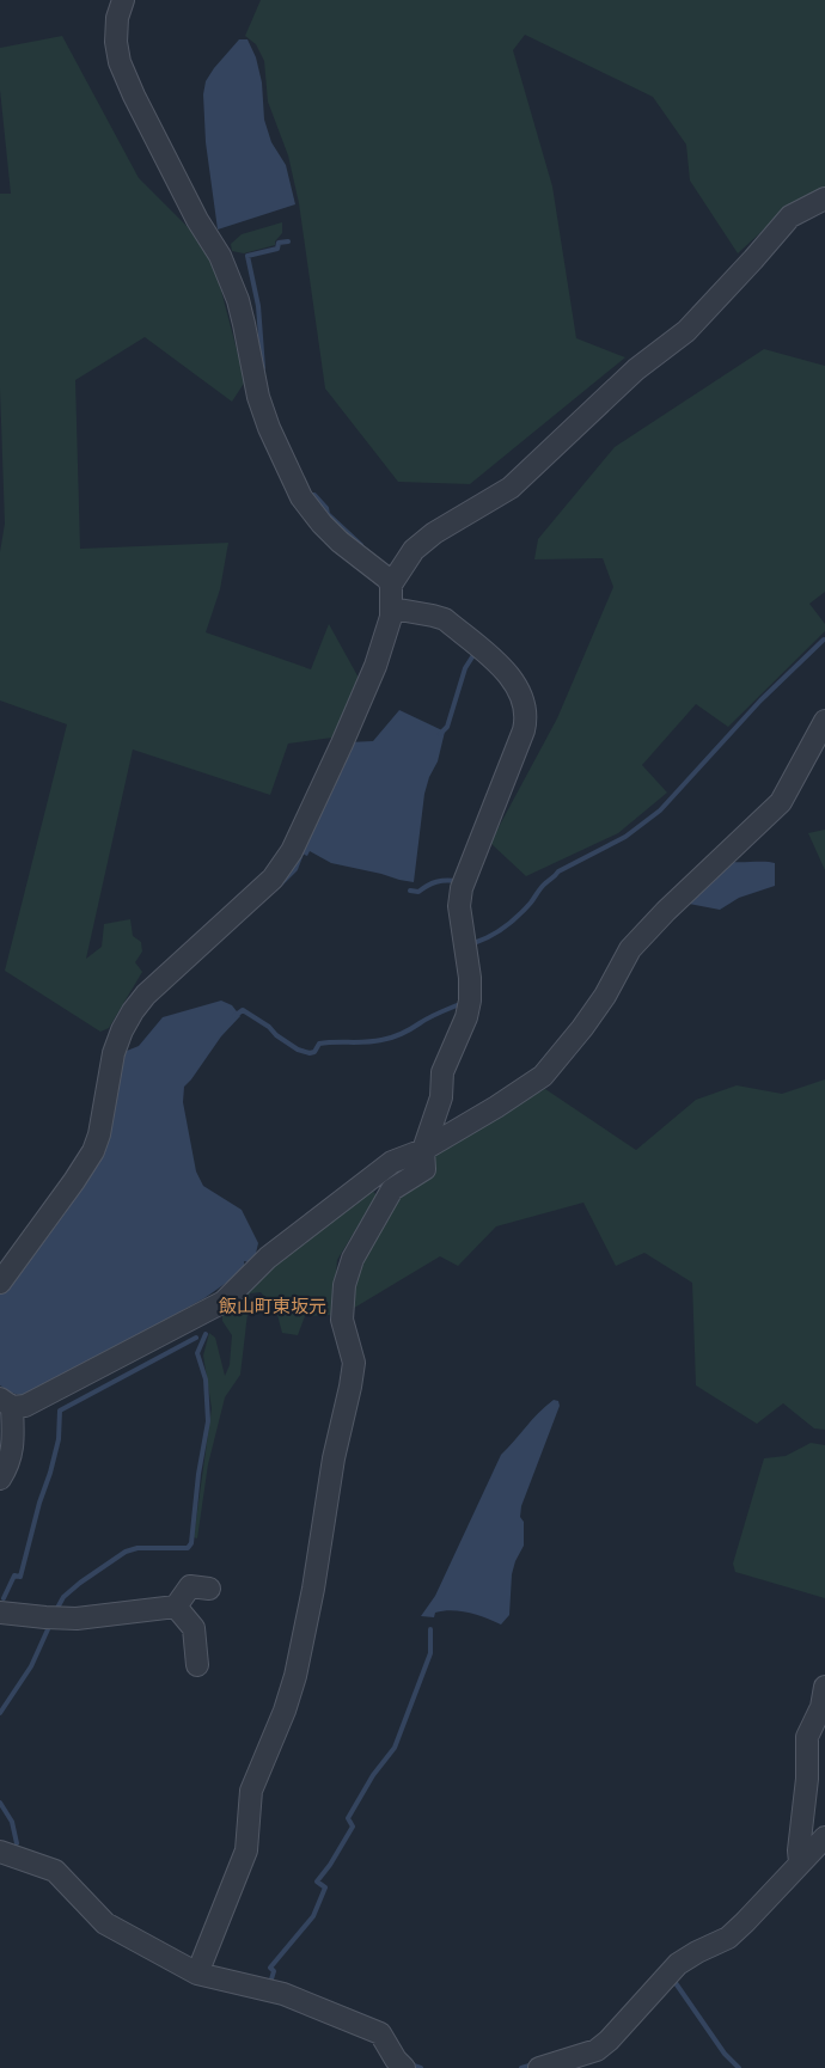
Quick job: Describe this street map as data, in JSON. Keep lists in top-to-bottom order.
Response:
{
  "districts": ["飯山町東坂元"]
}
